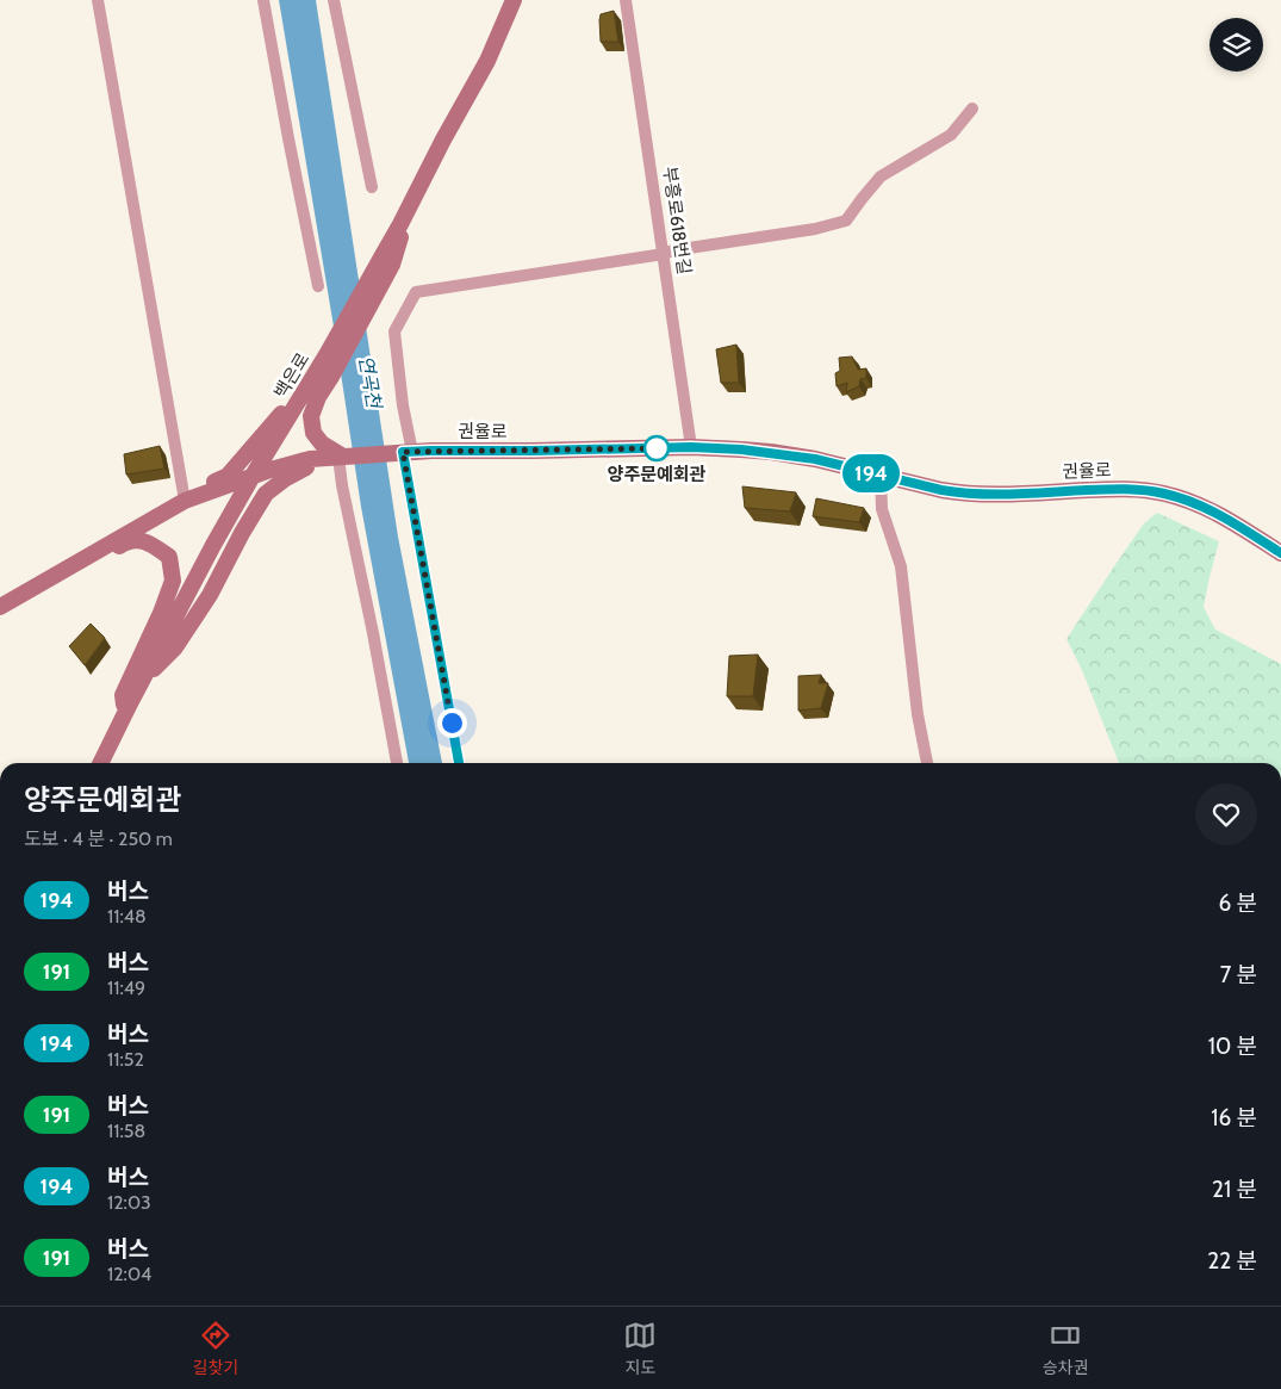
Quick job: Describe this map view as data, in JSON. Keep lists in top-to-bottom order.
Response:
{
  "streets": {
    "main road": ["백은로", "권율로"],
    "street": ["부흥로618번길"]
  },
  "crossings": [
    ["부흥로618번길", "권율로"]
  ],
  "water": ["연곡천"],
  "places": ["양주문예회관"],
  "lines": ["bus line 194"],
  "page": {
    "on_map": "194",
    "heading": ["양주문예회관", "도보 · 4 분 · 250 m"],
    "list": [
      {
        "mark": "194",
        "name": "버스",
        "note": "11:48",
        "value": "6 분"
      },
      {
        "mark": "191",
        "name": "버스",
        "note": "11:49",
        "value": "7 분"
      },
      {
        "mark": "194",
        "name": "버스",
        "note": "11:52",
        "value": "10 분"
      },
      {
        "mark": "191",
        "name": "버스",
        "note": "11:58",
        "value": "16 분"
      },
      {
        "mark": "194",
        "name": "버스",
        "note": "12:03",
        "value": "21 분"
      },
      {
        "mark": "191",
        "name": "버스",
        "note": "12:04",
        "value": "22 분"
      }
    ],
    "tabs": ["길찾기", "지도", "승차권"]
  }
}
